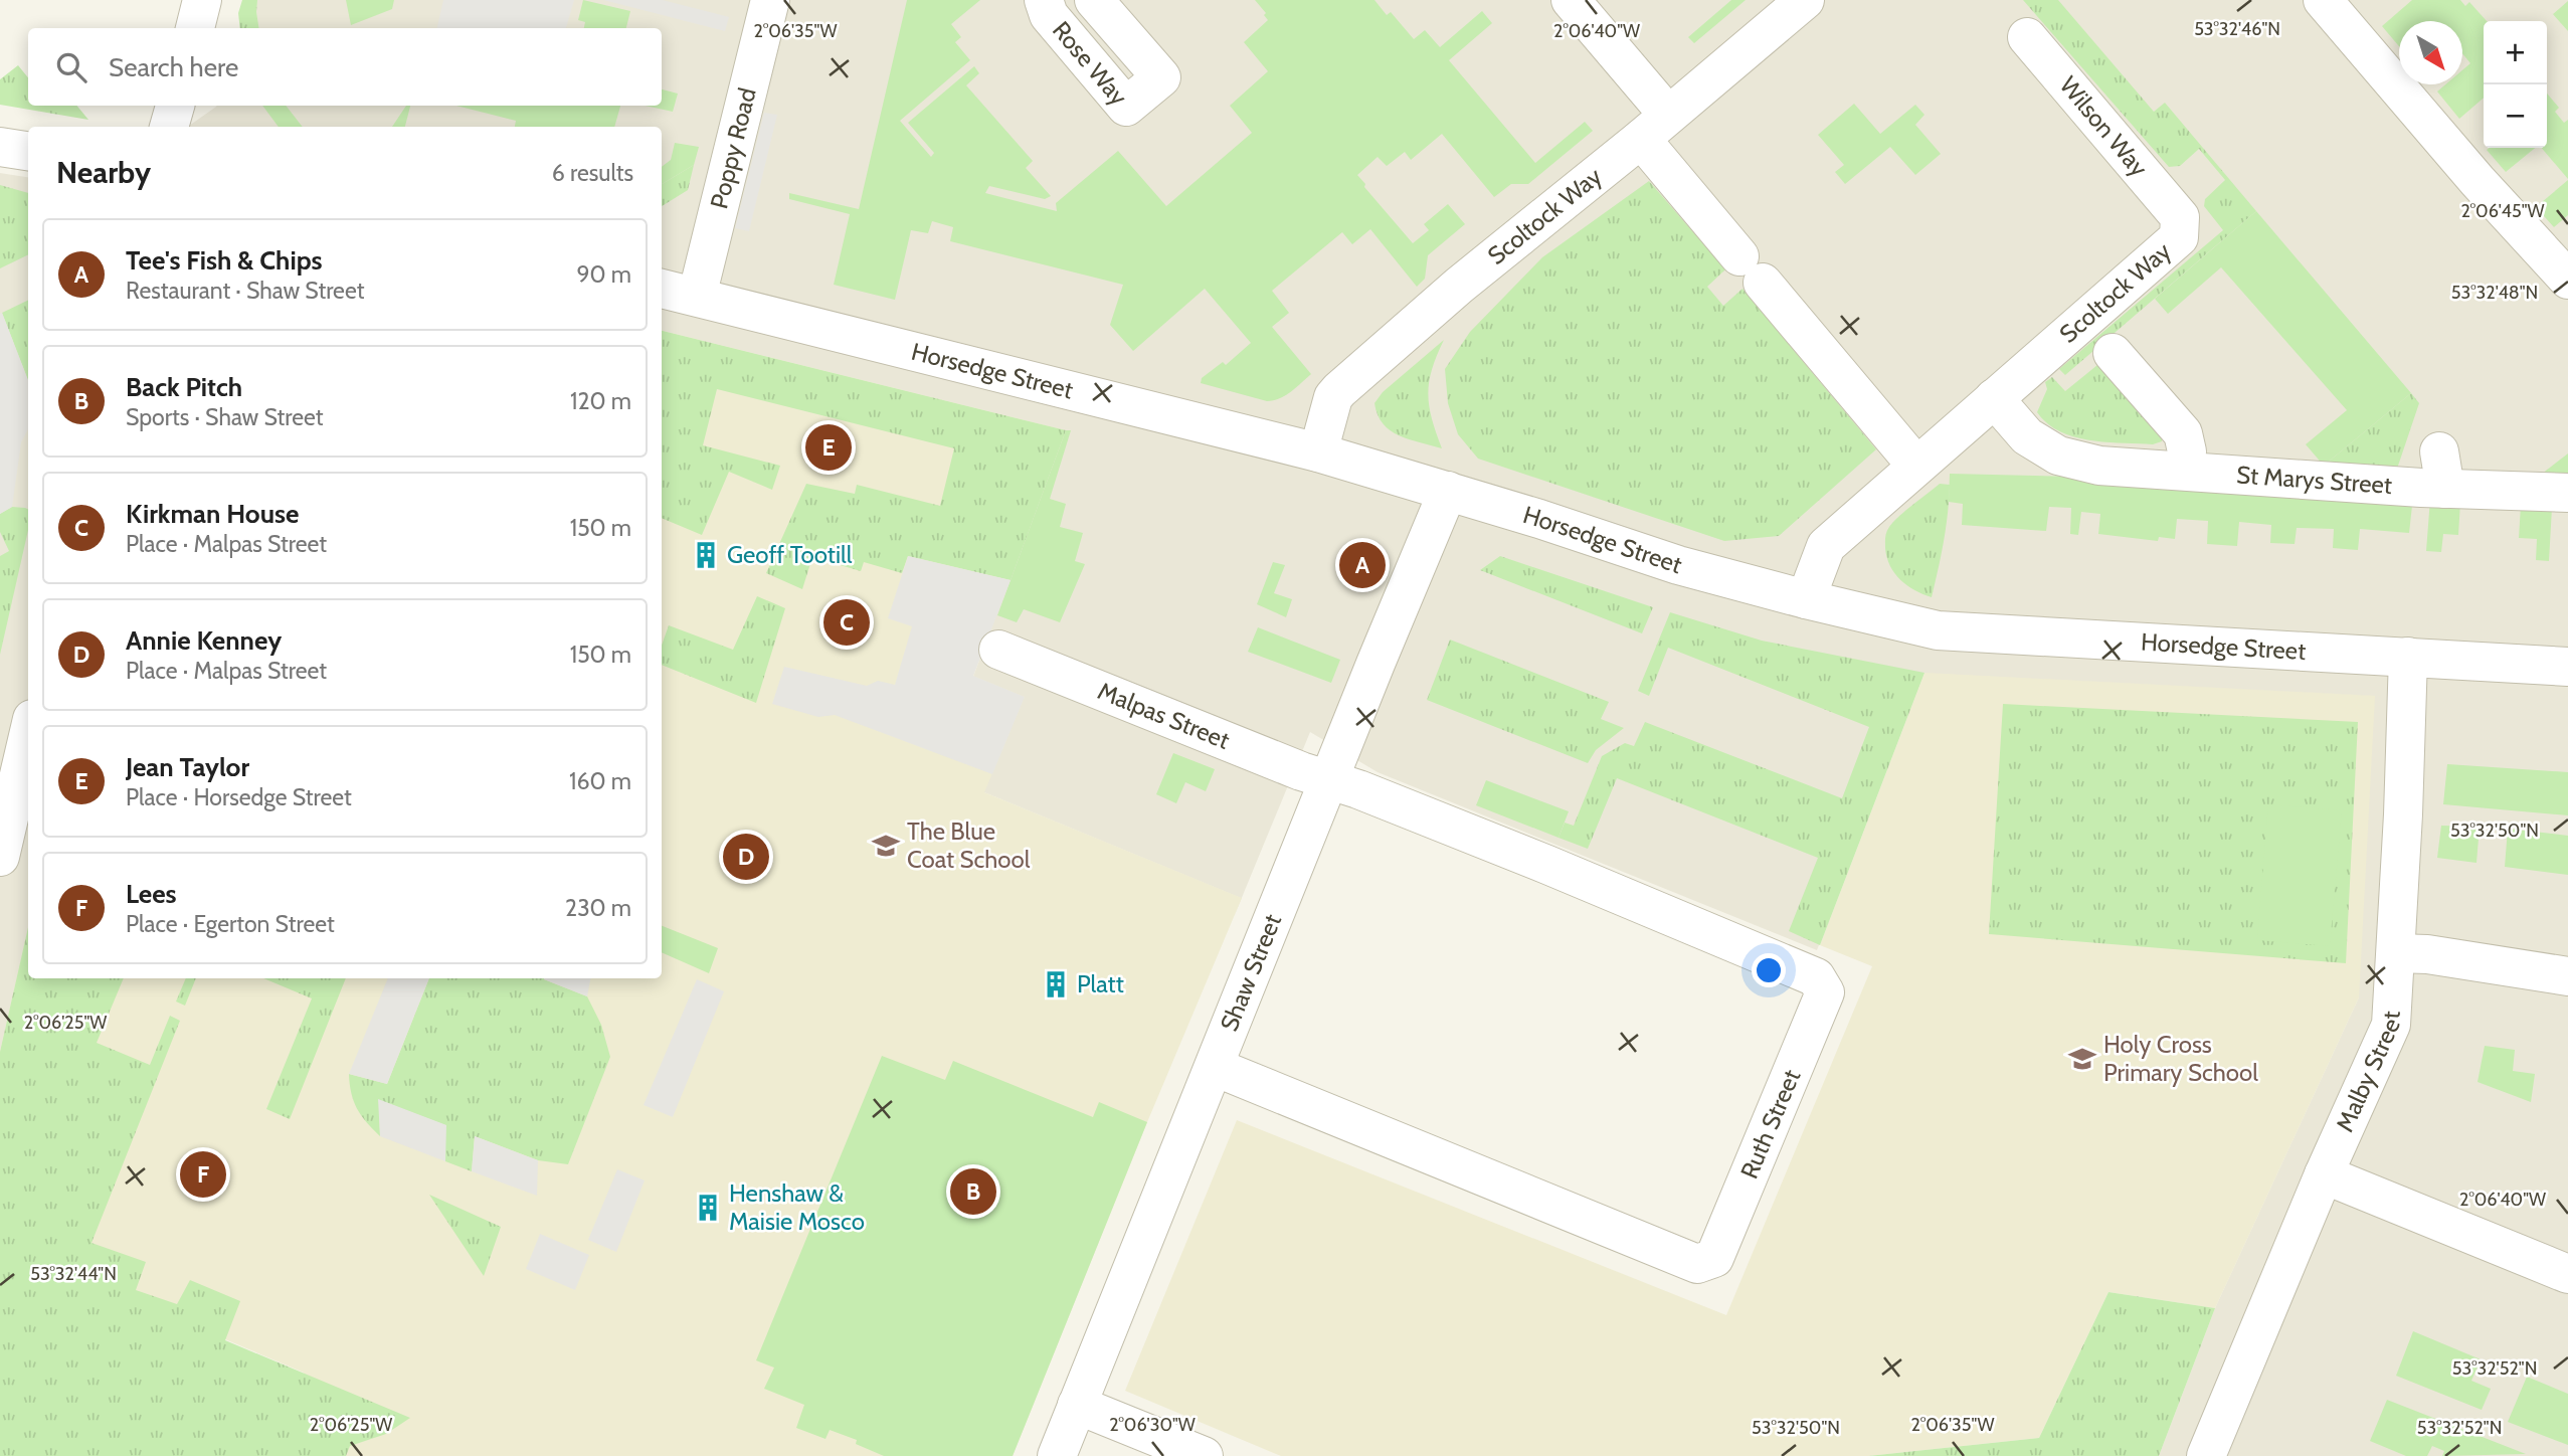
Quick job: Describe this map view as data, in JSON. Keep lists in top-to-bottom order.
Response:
{
  "streets": {
    "street": [
      "Rose Way",
      "Wilson Way",
      "Poppy Road",
      "Scoltock Way",
      "Horsedge Street",
      "St Marys Street",
      "Malpas Street",
      "Shaw Street",
      "Malby Street",
      "Ruth Street"
    ]
  },
  "crossings": [
    ["Wilson Way", "Scoltock Way"],
    ["Poppy Road", "Horsedge Street"],
    ["Scoltock Way", "Horsedge Street"],
    ["Scoltock Way", "St Marys Street"],
    ["Horsedge Street", "Shaw Street"],
    ["Horsedge Street", "Malby Street"],
    ["Malpas Street", "Shaw Street"],
    ["Malpas Street", "Ruth Street"],
    ["Shaw Street", "Ruth Street"]
  ],
  "places": {
    "building": ["Geoff Tootill", "Platt", "Henshaw & Maisie Mosco"],
    "school or university": ["The Blue Coat School", "Holy Cross Primary School"]
  },
  "north": "bottom right",
  "page": {
    "map_buttons": ["+", "−"],
    "search": "Search here",
    "heading": ["Nearby", "6 results"],
    "list": [
      {
        "mark": "A",
        "name": "Tee's Fish & Chips",
        "note": "Restaurant · Shaw Street",
        "value": "90 m"
      },
      {
        "mark": "B",
        "name": "Back Pitch",
        "note": "Sports · Shaw Street",
        "value": "120 m"
      },
      {
        "mark": "C",
        "name": "Kirkman House",
        "note": "Place · Malpas Street",
        "value": "150 m"
      },
      {
        "mark": "D",
        "name": "Annie Kenney",
        "note": "Place · Malpas Street",
        "value": "150 m"
      },
      {
        "mark": "E",
        "name": "Jean Taylor",
        "note": "Place · Horsedge Street",
        "value": "160 m"
      },
      {
        "mark": "F",
        "name": "Lees",
        "note": "Place · Egerton Street",
        "value": "230 m"
      }
    ],
    "pins": [
      "E",
      "A",
      "C",
      "D",
      "F",
      "B"
    ]
  },
  "coordinates": [
    "53°32'46\"N",
    "2°06'40\"W",
    "2°06'35\"W",
    "2°06'45\"W",
    "53°32'48\"N",
    "53°32'50\"N",
    "2°06'25\"W",
    "53°32'44\"N",
    "53°32'52\"N",
    "2°06'30\"W"
  ]
}
